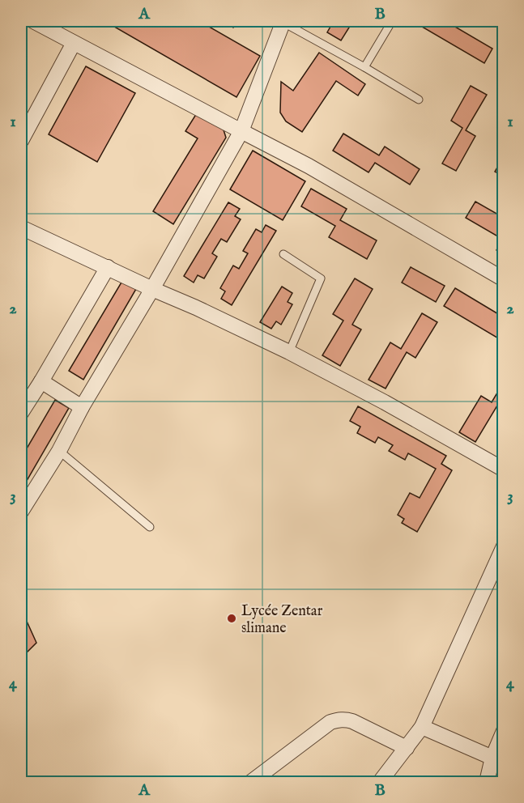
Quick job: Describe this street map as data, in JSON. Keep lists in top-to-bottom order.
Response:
{
  "places": ["Lycée Zentar slimane"],
  "grid": {
    "columns": ["A", "B"],
    "rows": [
      "1",
      "2",
      "3",
      "4"
    ]
  }
}
